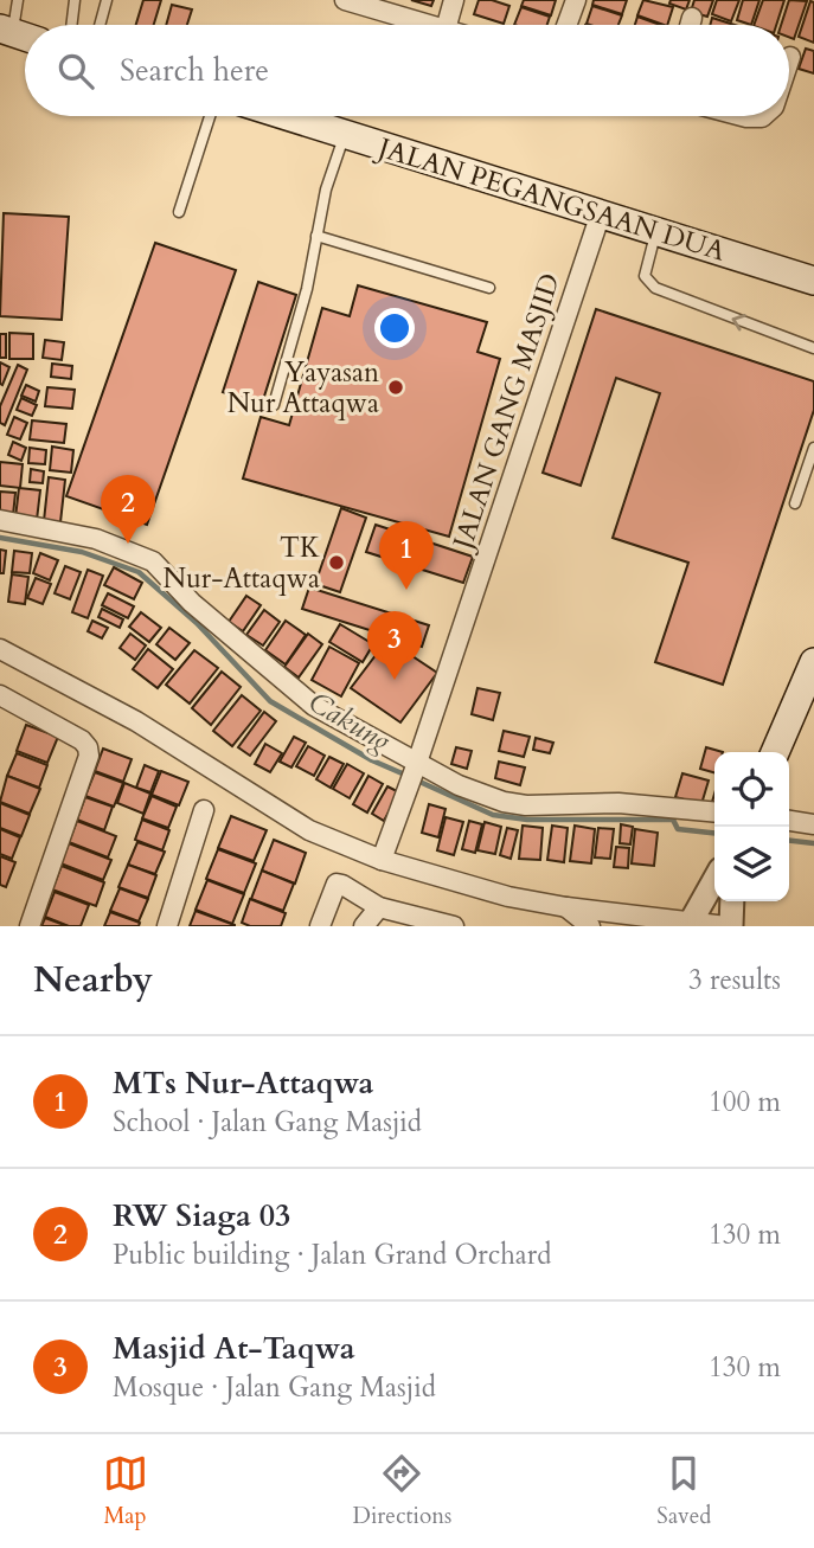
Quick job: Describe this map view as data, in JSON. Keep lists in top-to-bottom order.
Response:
{
  "streets": {
    "main road": ["JALAN PEGANGSAAN DUA"],
    "street": ["JALAN GANG MASJID"]
  },
  "crossings": [
    ["JALAN PEGANGSAAN DUA", "JALAN GANG MASJID"]
  ],
  "water": ["Cakung"],
  "places": ["Yayasan Nur Attaqwa", "TK Nur-Attaqwa"],
  "page": {
    "search": "Search here",
    "pins": ["2", "1", "3"],
    "heading": ["Nearby", "3 results"],
    "list": [
      {
        "mark": "1",
        "name": "MTs Nur-Attaqwa",
        "note": "School · Jalan Gang Masjid",
        "value": "100 m"
      },
      {
        "mark": "2",
        "name": "RW Siaga 03",
        "note": "Public building · Jalan Grand Orchard",
        "value": "130 m"
      },
      {
        "mark": "3",
        "name": "Masjid At-Taqwa",
        "note": "Mosque · Jalan Gang Masjid",
        "value": "130 m"
      }
    ],
    "nav": ["Map", "Directions", "Saved"]
  }
}
